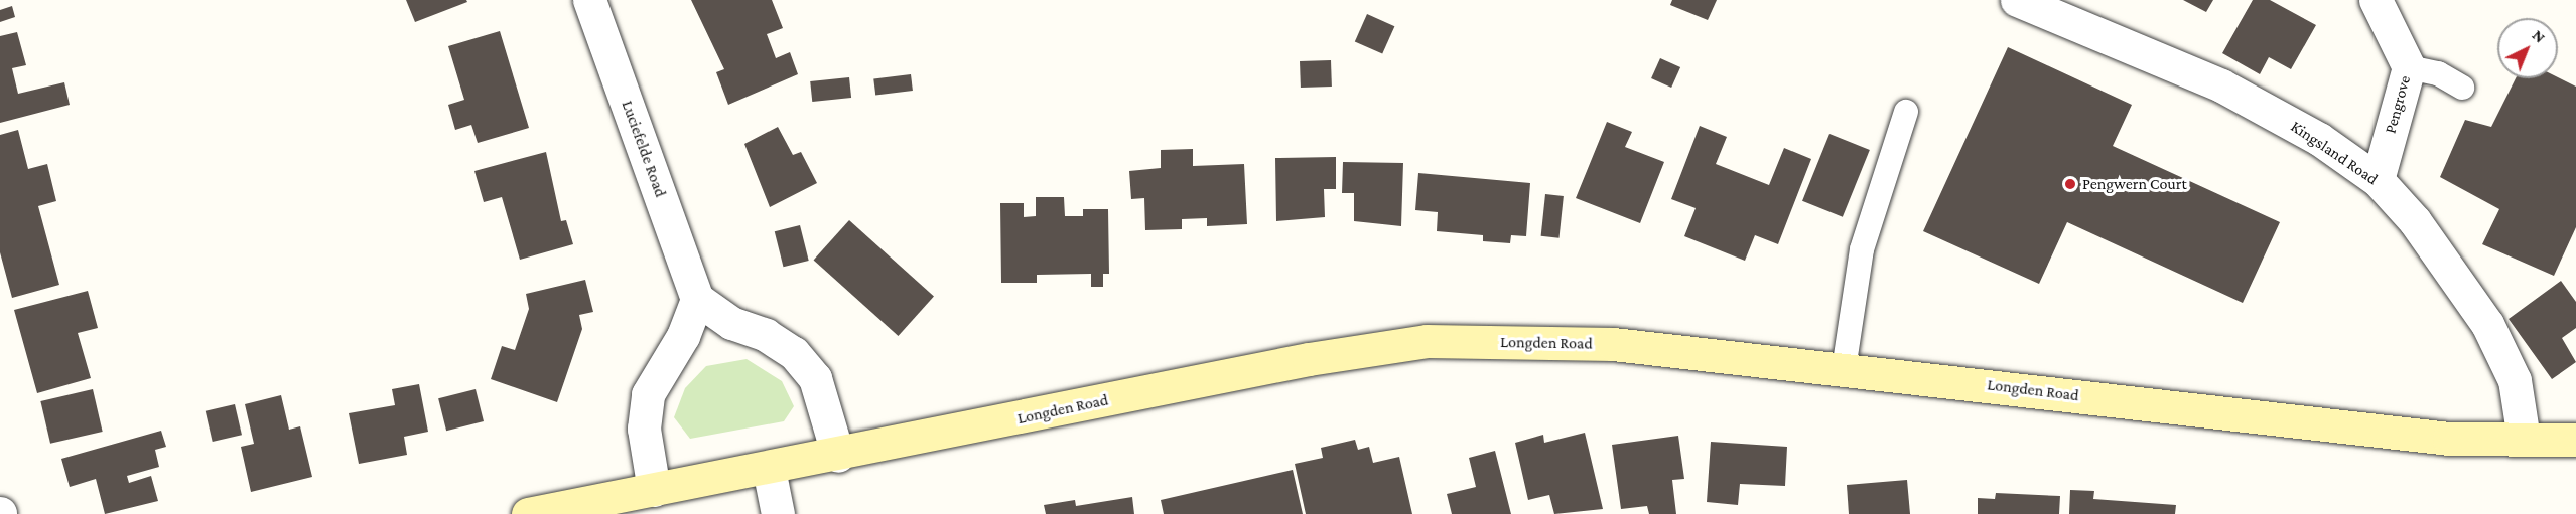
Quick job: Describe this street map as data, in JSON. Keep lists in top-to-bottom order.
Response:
{
  "streets": {
    "street": [
      "Pengrove",
      "Luciefelde Road",
      "Kingsland Road",
      "Longden Road"
    ]
  },
  "crossings": [
    ["Pengrove", "Kingsland Road"],
    ["Kingsland Road", "Longden Road"]
  ],
  "places": ["Pengwern Court"],
  "north": "top right"
}
